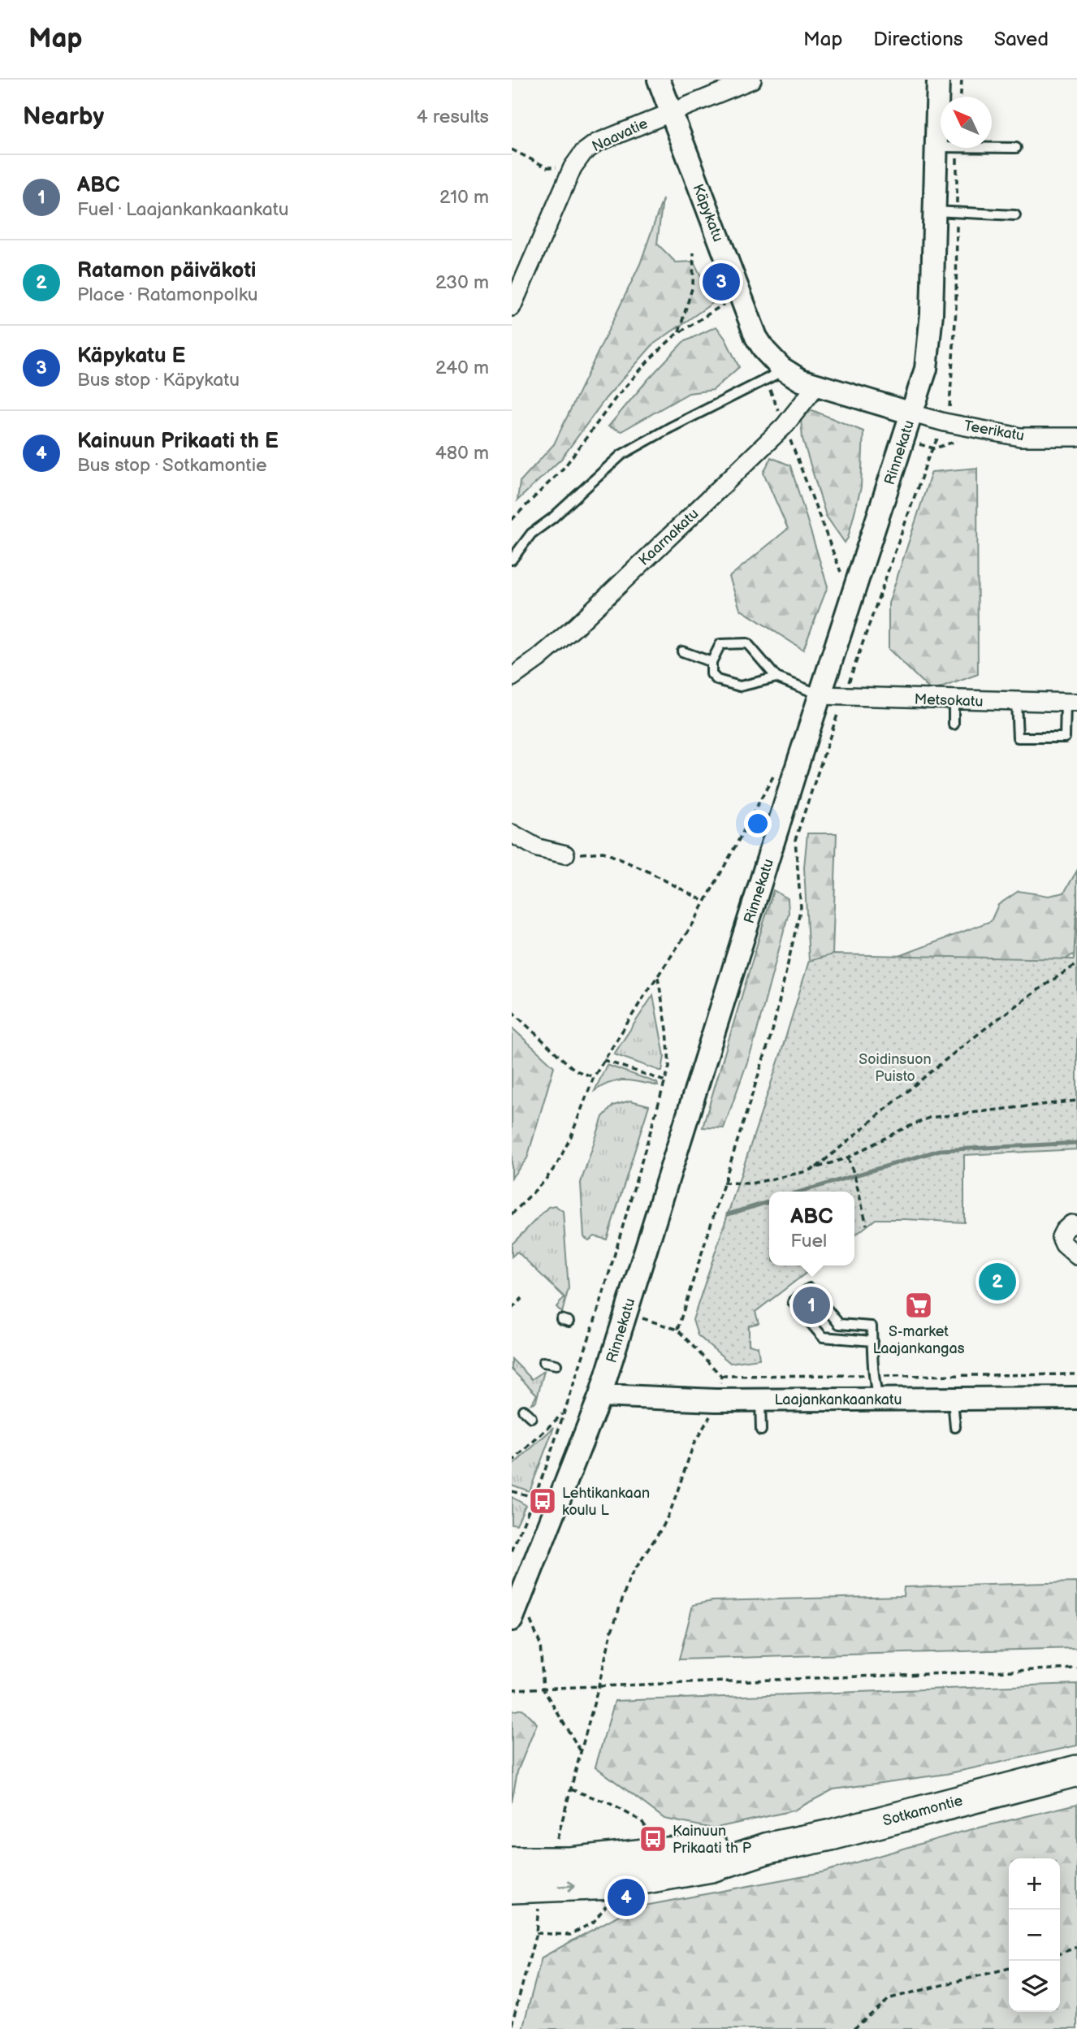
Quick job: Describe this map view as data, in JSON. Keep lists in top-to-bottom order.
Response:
{
  "streets": {
    "highway": ["Sotkamontie"],
    "street": [
      "Naavatie",
      "Käpykatu",
      "Teerikatu",
      "Rinnekatu",
      "Kaarnakatu",
      "Metsokatu",
      "Laajankankaankatu"
    ]
  },
  "crossings": [
    ["Naavatie", "Käpykatu"],
    ["Käpykatu", "Teerikatu"],
    ["Käpykatu", "Rinnekatu"],
    ["Käpykatu", "Kaarnakatu"],
    ["Teerikatu", "Rinnekatu"],
    ["Rinnekatu", "Metsokatu"],
    ["Rinnekatu", "Laajankankaankatu"]
  ],
  "parks": ["Soidinsuon Puisto"],
  "places": {
    "supermarket": ["S-market Laajankangas"],
    "bus stop": ["Lehtikankaan koulu L", "Kainuun Prikaati th P"]
  },
  "north": "top left",
  "page": {
    "header": "Map",
    "nav": ["Map", "Directions", "Saved"],
    "heading": ["Nearby", "4 results"],
    "list": [
      {
        "mark": "1",
        "name": "ABC",
        "note": "Fuel · Laajankankaankatu",
        "value": "210 m"
      },
      {
        "mark": "2",
        "name": "Ratamon päiväkoti",
        "note": "Place · Ratamonpolku",
        "value": "230 m"
      },
      {
        "mark": "3",
        "name": "Käpykatu E",
        "note": "Bus stop · Käpykatu",
        "value": "240 m"
      },
      {
        "mark": "4",
        "name": "Kainuun Prikaati th E",
        "note": "Bus stop · Sotkamontie",
        "value": "480 m"
      }
    ],
    "pins": [
      "3",
      "2",
      "1",
      "4"
    ],
    "popup": ["ABC", "Fuel"],
    "map_buttons": ["+", "−"]
  }
}
